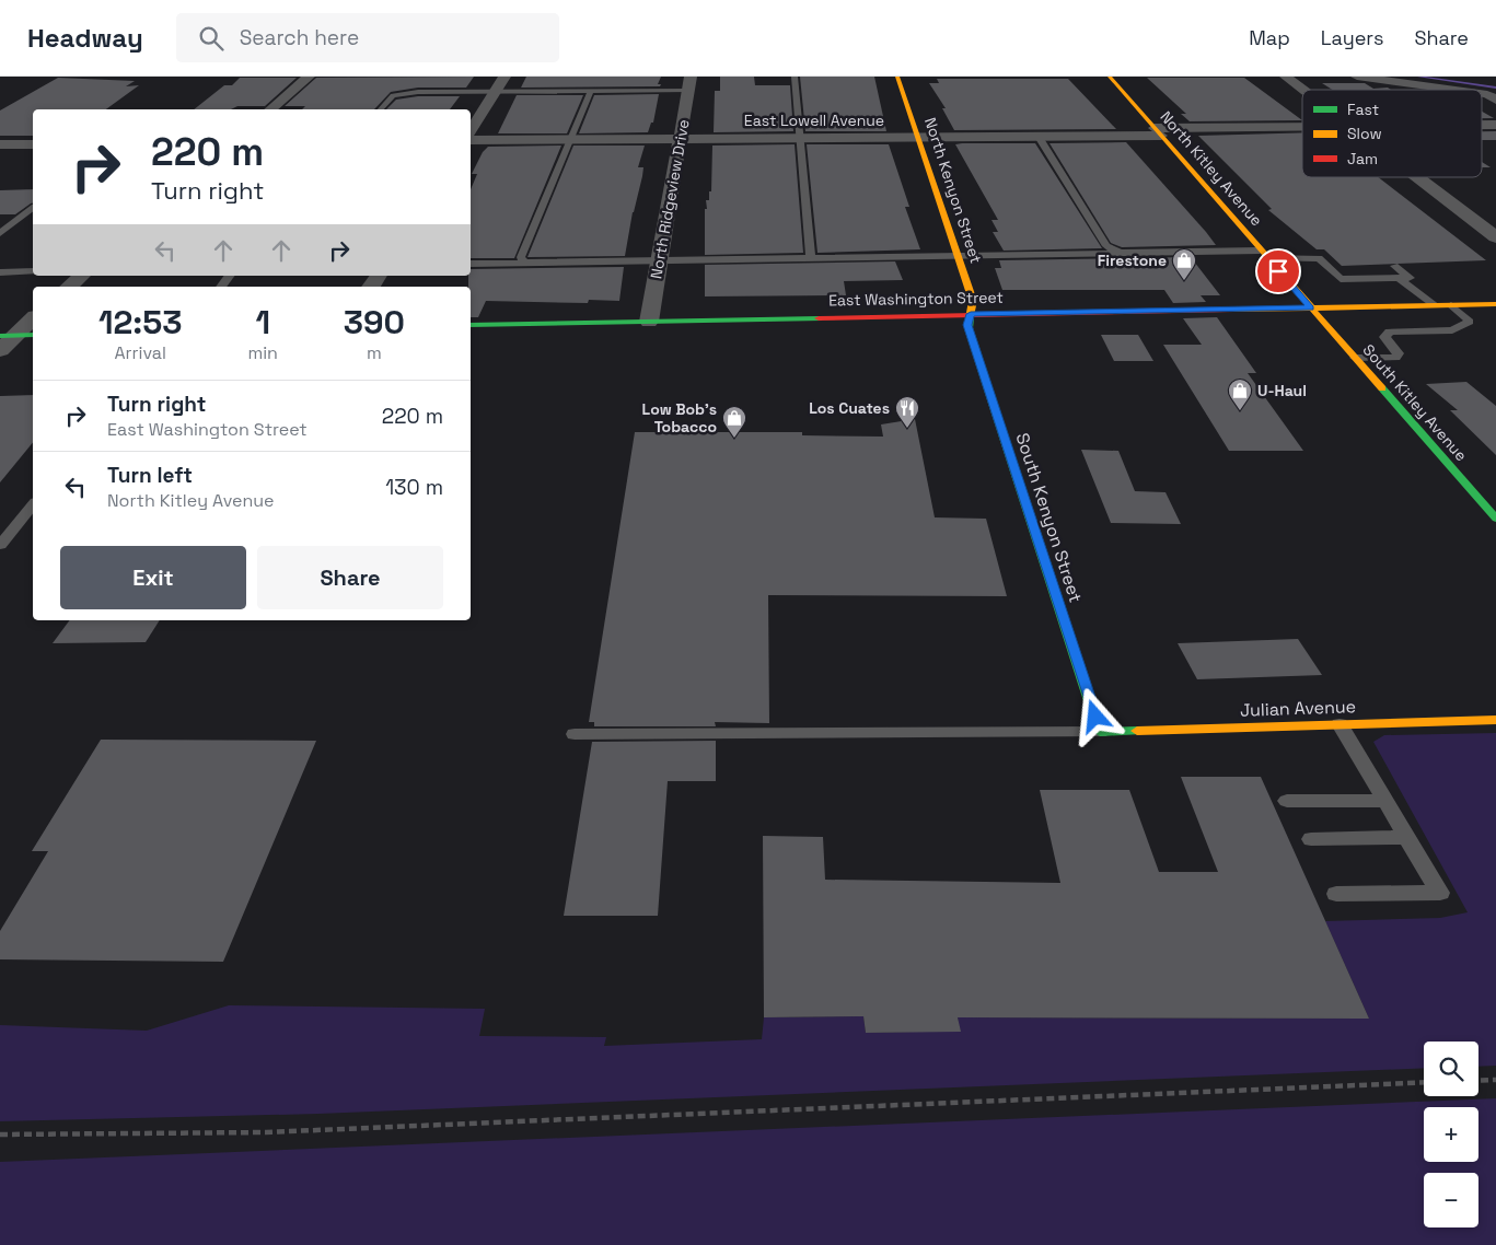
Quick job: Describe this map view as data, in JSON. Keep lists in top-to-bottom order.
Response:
{
  "streets": {
    "street": [
      "East Lowell Avenue",
      "North Kitley Avenue",
      "North Kenyon Street",
      "North Ridgeview Drive",
      "East Washington Street",
      "South Kitley Avenue",
      "South Kenyon Street",
      "Julian Avenue"
    ]
  },
  "crossings": [
    ["East Lowell Avenue", "North Kitley Avenue"],
    ["East Lowell Avenue", "North Kenyon Street"],
    ["East Lowell Avenue", "North Ridgeview Drive"],
    ["North Kitley Avenue", "East Washington Street"],
    ["North Kitley Avenue", "South Kitley Avenue"],
    ["North Kenyon Street", "East Washington Street"],
    ["North Kenyon Street", "South Kenyon Street"],
    ["North Ridgeview Drive", "East Washington Street"],
    ["East Washington Street", "South Kitley Avenue"],
    ["East Washington Street", "South Kenyon Street"],
    ["South Kenyon Street", "Julian Avenue"]
  ],
  "places": {
    "shop": ["Firestone", "U-Haul", "Low Bob's Tobacco"],
    "restaurant": ["Los Cuates"]
  },
  "legend": ["Fast", "Slow", "Jam"],
  "page": {
    "header": "Headway",
    "search": "Search here",
    "nav": ["Map", "Layers", "Share"],
    "turn": ["220 m", "Turn right"],
    "eta": [
      "12:53",
      "Arrival",
      "1",
      "min",
      "390",
      "m"
    ],
    "list": [
      {
        "name": "Turn right",
        "note": "East Washington Street",
        "value": "220 m"
      },
      {
        "name": "Turn left",
        "note": "North Kitley Avenue",
        "value": "130 m"
      }
    ],
    "buttons": ["Exit", "Share"],
    "map_buttons": ["+", "−"]
  }
}
